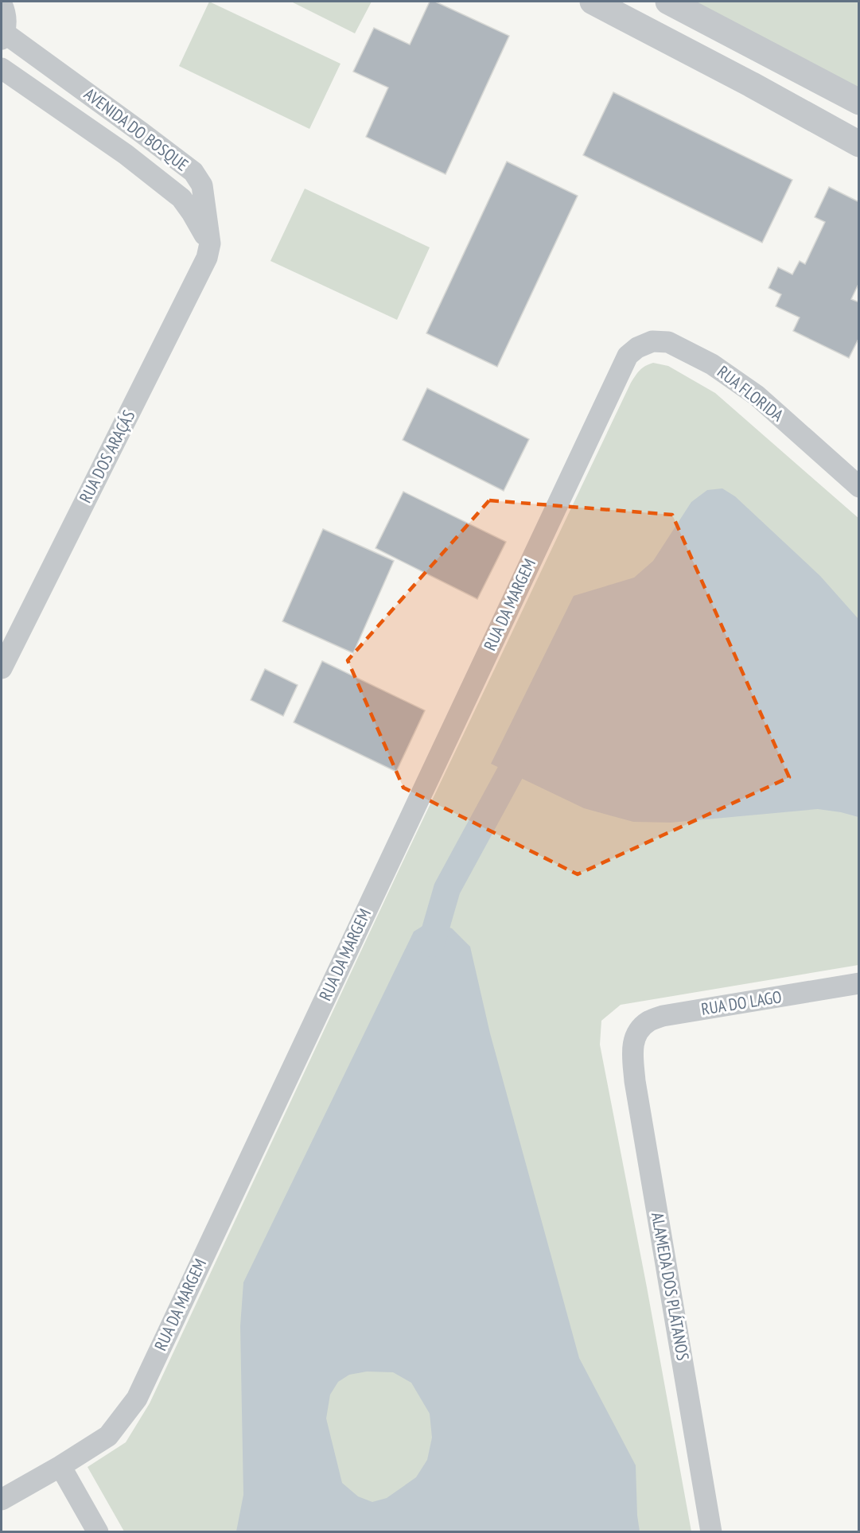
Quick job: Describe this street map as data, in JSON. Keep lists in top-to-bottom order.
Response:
{
  "streets": {
    "street": [
      "AVENIDA DO BOSQUE",
      "RUA FLORIDA",
      "RUA DOS ARAÇÁS",
      "RUA DA MARGEM",
      "RUA DO LAGO",
      "ALAMEDA DOS PLÁTANOS"
    ]
  },
  "crossings": [
    ["AVENIDA DO BOSQUE", "RUA DOS ARAÇÁS"],
    ["RUA FLORIDA", "RUA DA MARGEM"],
    ["RUA DO LAGO", "ALAMEDA DOS PLÁTANOS"]
  ]
}
